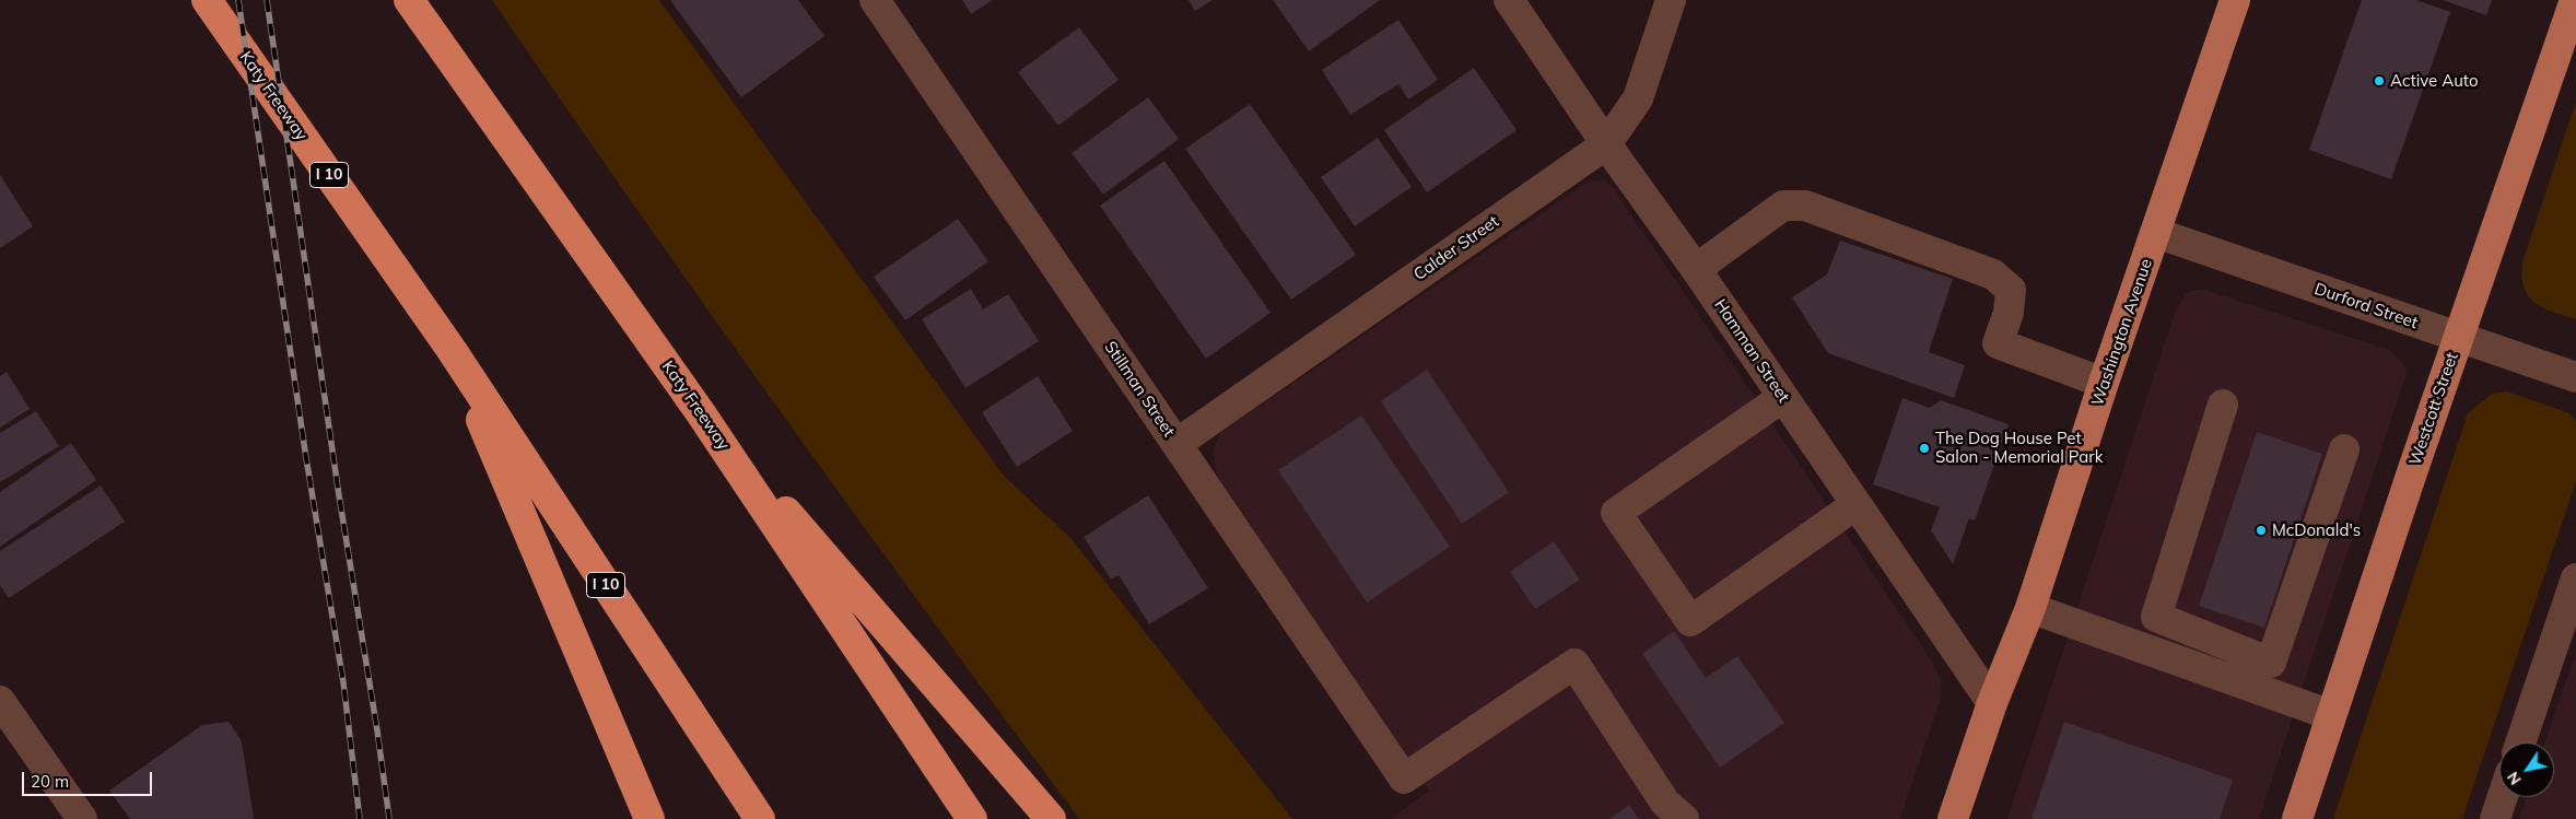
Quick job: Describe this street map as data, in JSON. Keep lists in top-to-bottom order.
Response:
{
  "streets": {
    "highway": ["Katy Freeway", "I 10"],
    "main road": ["Washington Avenue", "Westcott Street"],
    "street": [
      "Calder Street",
      "Durford Street",
      "Hamman Street",
      "Stillman Street"
    ]
  },
  "crossings": [
    ["Calder Street", "Hamman Street"],
    ["Calder Street", "Stillman Street"],
    ["Durford Street", "Washington Avenue"],
    ["Durford Street", "Westcott Street"],
    ["Washington Avenue", "Hamman Street"]
  ],
  "places": ["Active Auto", "The Dog House Pet Salon - Memorial Park", "McDonald's"],
  "scale_bar": "20 m",
  "north": "bottom left"
}
